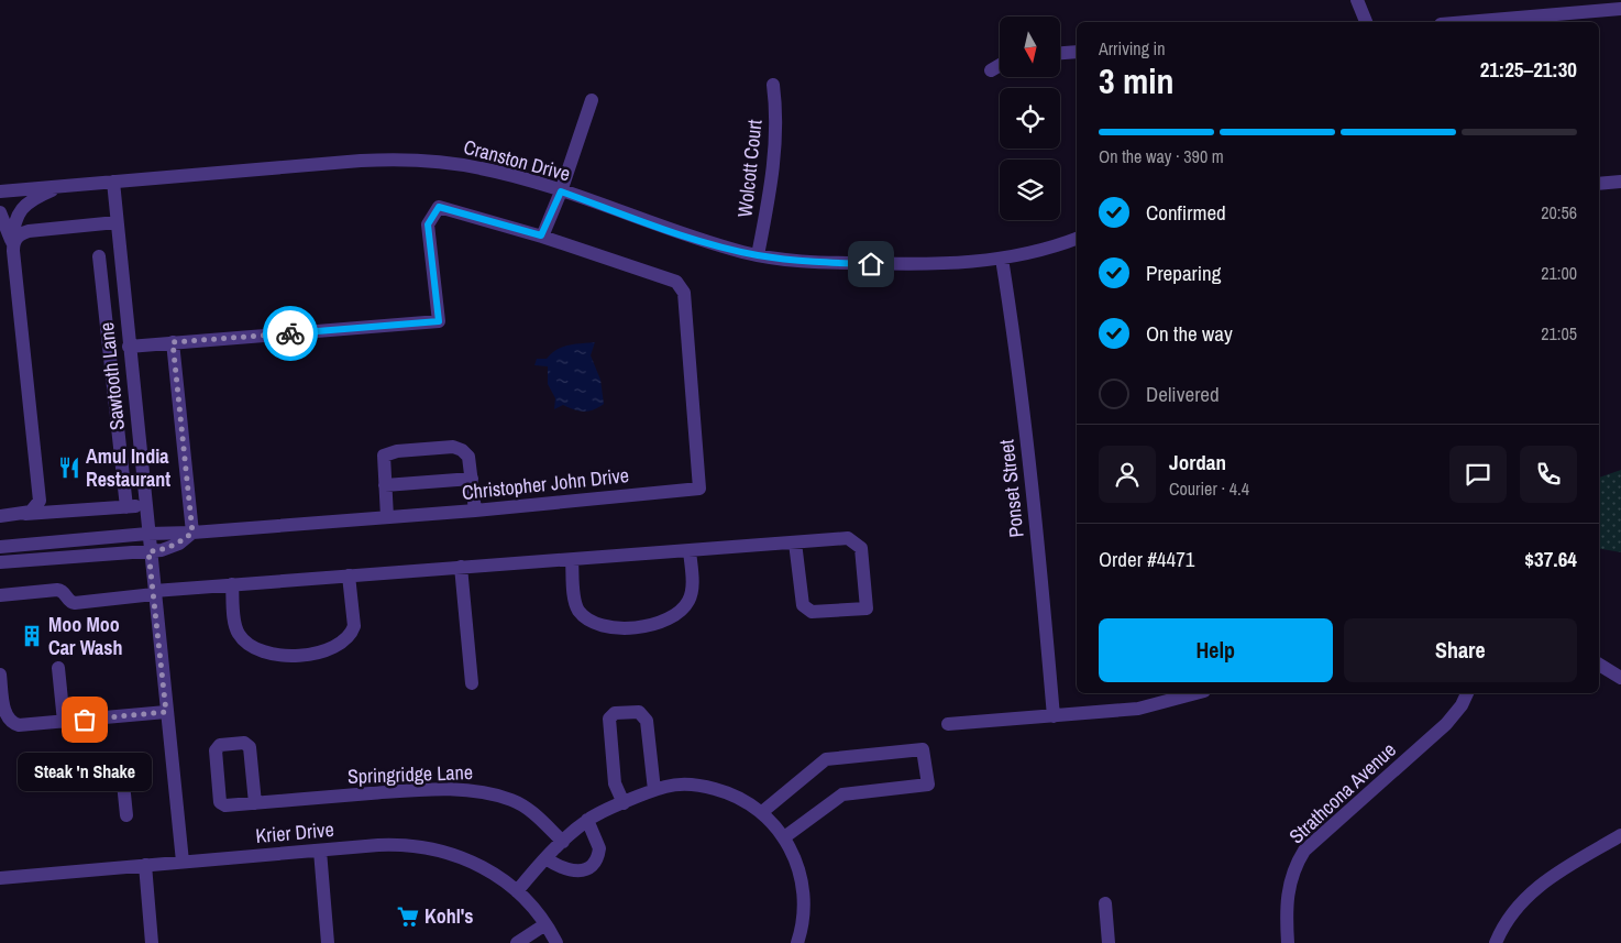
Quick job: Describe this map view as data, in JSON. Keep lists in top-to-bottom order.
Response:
{
  "streets": {
    "street": [
      "Cranston Drive",
      "Wolcott Court",
      "Sawtooth Lane",
      "Christopher John Drive",
      "Ponset Street",
      "Springridge Lane",
      "Strathcona Avenue",
      "Krier Drive"
    ]
  },
  "crossings": [
    ["Cranston Drive", "Wolcott Court"],
    ["Cranston Drive", "Sawtooth Lane"],
    ["Cranston Drive", "Ponset Street"],
    ["Sawtooth Lane", "Christopher John Drive"],
    ["Sawtooth Lane", "Krier Drive"]
  ],
  "places": {
    "restaurant": ["Amul India Restaurant"],
    "building": ["Moo Moo Car Wash"],
    "other": ["Steak 'n Shake"],
    "supermarket": ["Kohl's"]
  },
  "north": "bottom",
  "page": {
    "heading": ["3 min", "Arriving in", "21:25–21:30"],
    "panel": [
      "Jordan",
      "Courier · 4.4",
      "Order #4471",
      "$37.64"
    ],
    "bar": "On the way · 390 m",
    "list": [
      ["Confirmed", "20:56"],
      ["Preparing", "21:00"],
      ["On the way", "21:05"],
      "Delivered"
    ],
    "buttons": ["Help", "Share"],
    "bubble": "Steak 'n Shake"
  }
}
